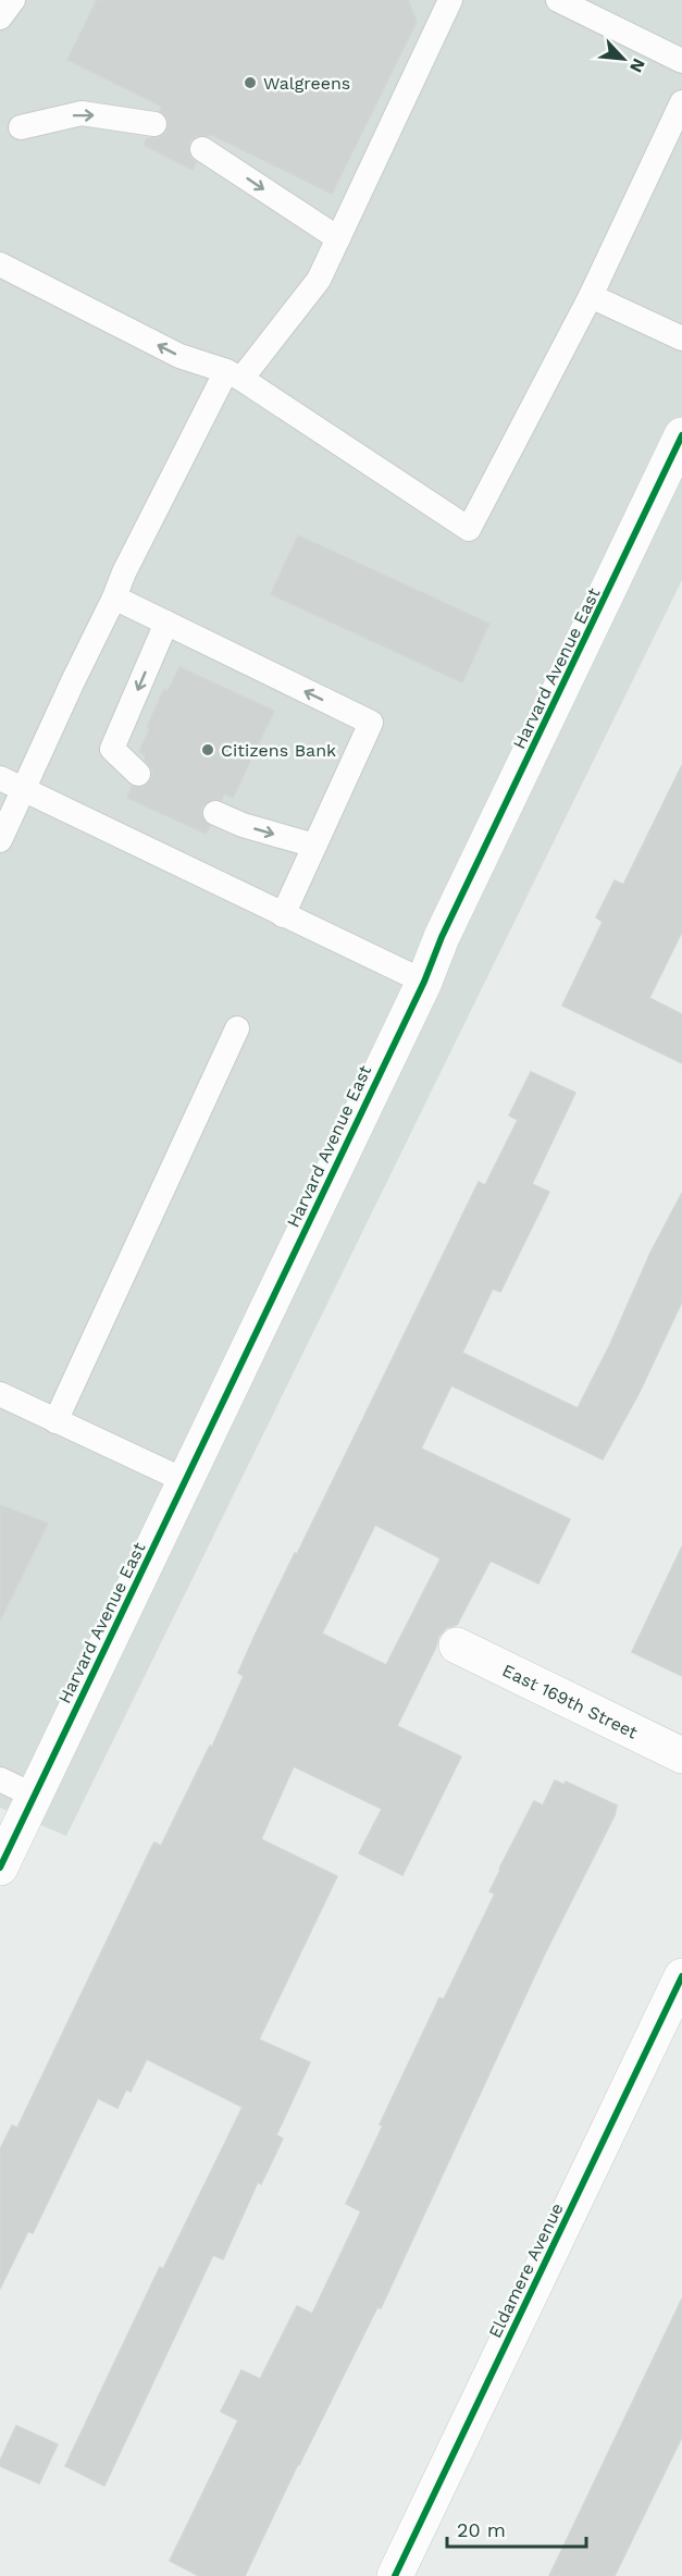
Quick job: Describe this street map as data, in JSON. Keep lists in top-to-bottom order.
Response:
{
  "streets": {
    "main road": ["Harvard Avenue East", "East 169th Street", "Eldamere Avenue"]
  },
  "places": ["Walgreens", "Citizens Bank"],
  "scale_bar": "20 m",
  "north": "bottom right"
}
